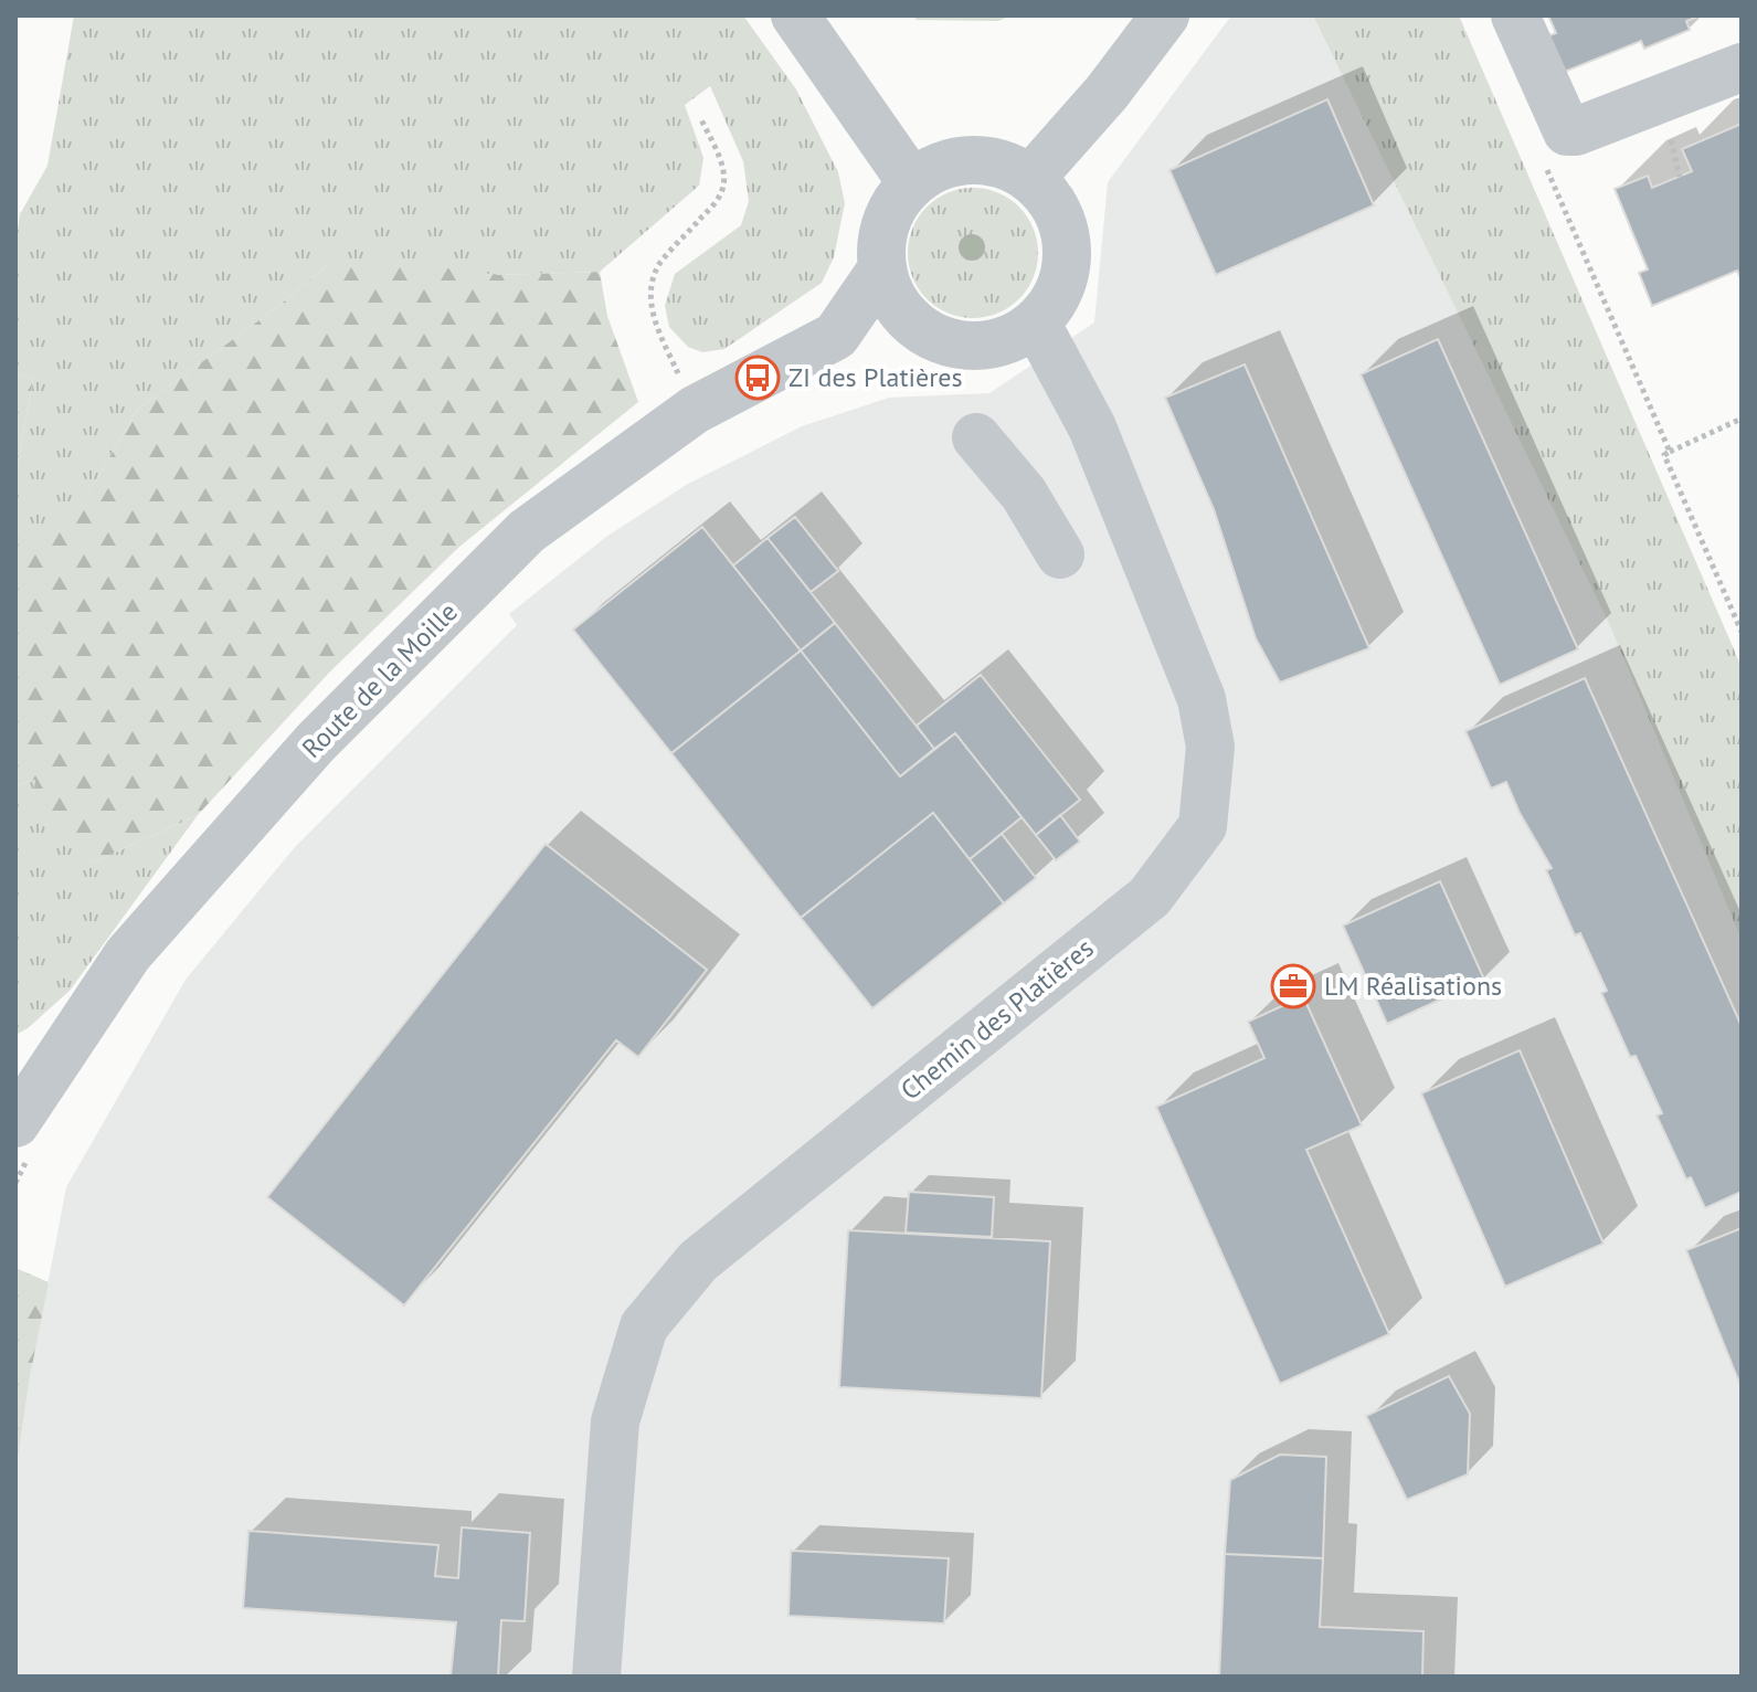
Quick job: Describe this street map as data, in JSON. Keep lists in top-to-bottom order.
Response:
{
  "streets": {
    "street": ["Route de la Moille", "Chemin des Platières"]
  },
  "crossings": [
    ["Route de la Moille", "Chemin des Platières"]
  ],
  "places": {
    "bus stop": ["ZI des Platières"],
    "office": ["LM Réalisations"]
  }
}
